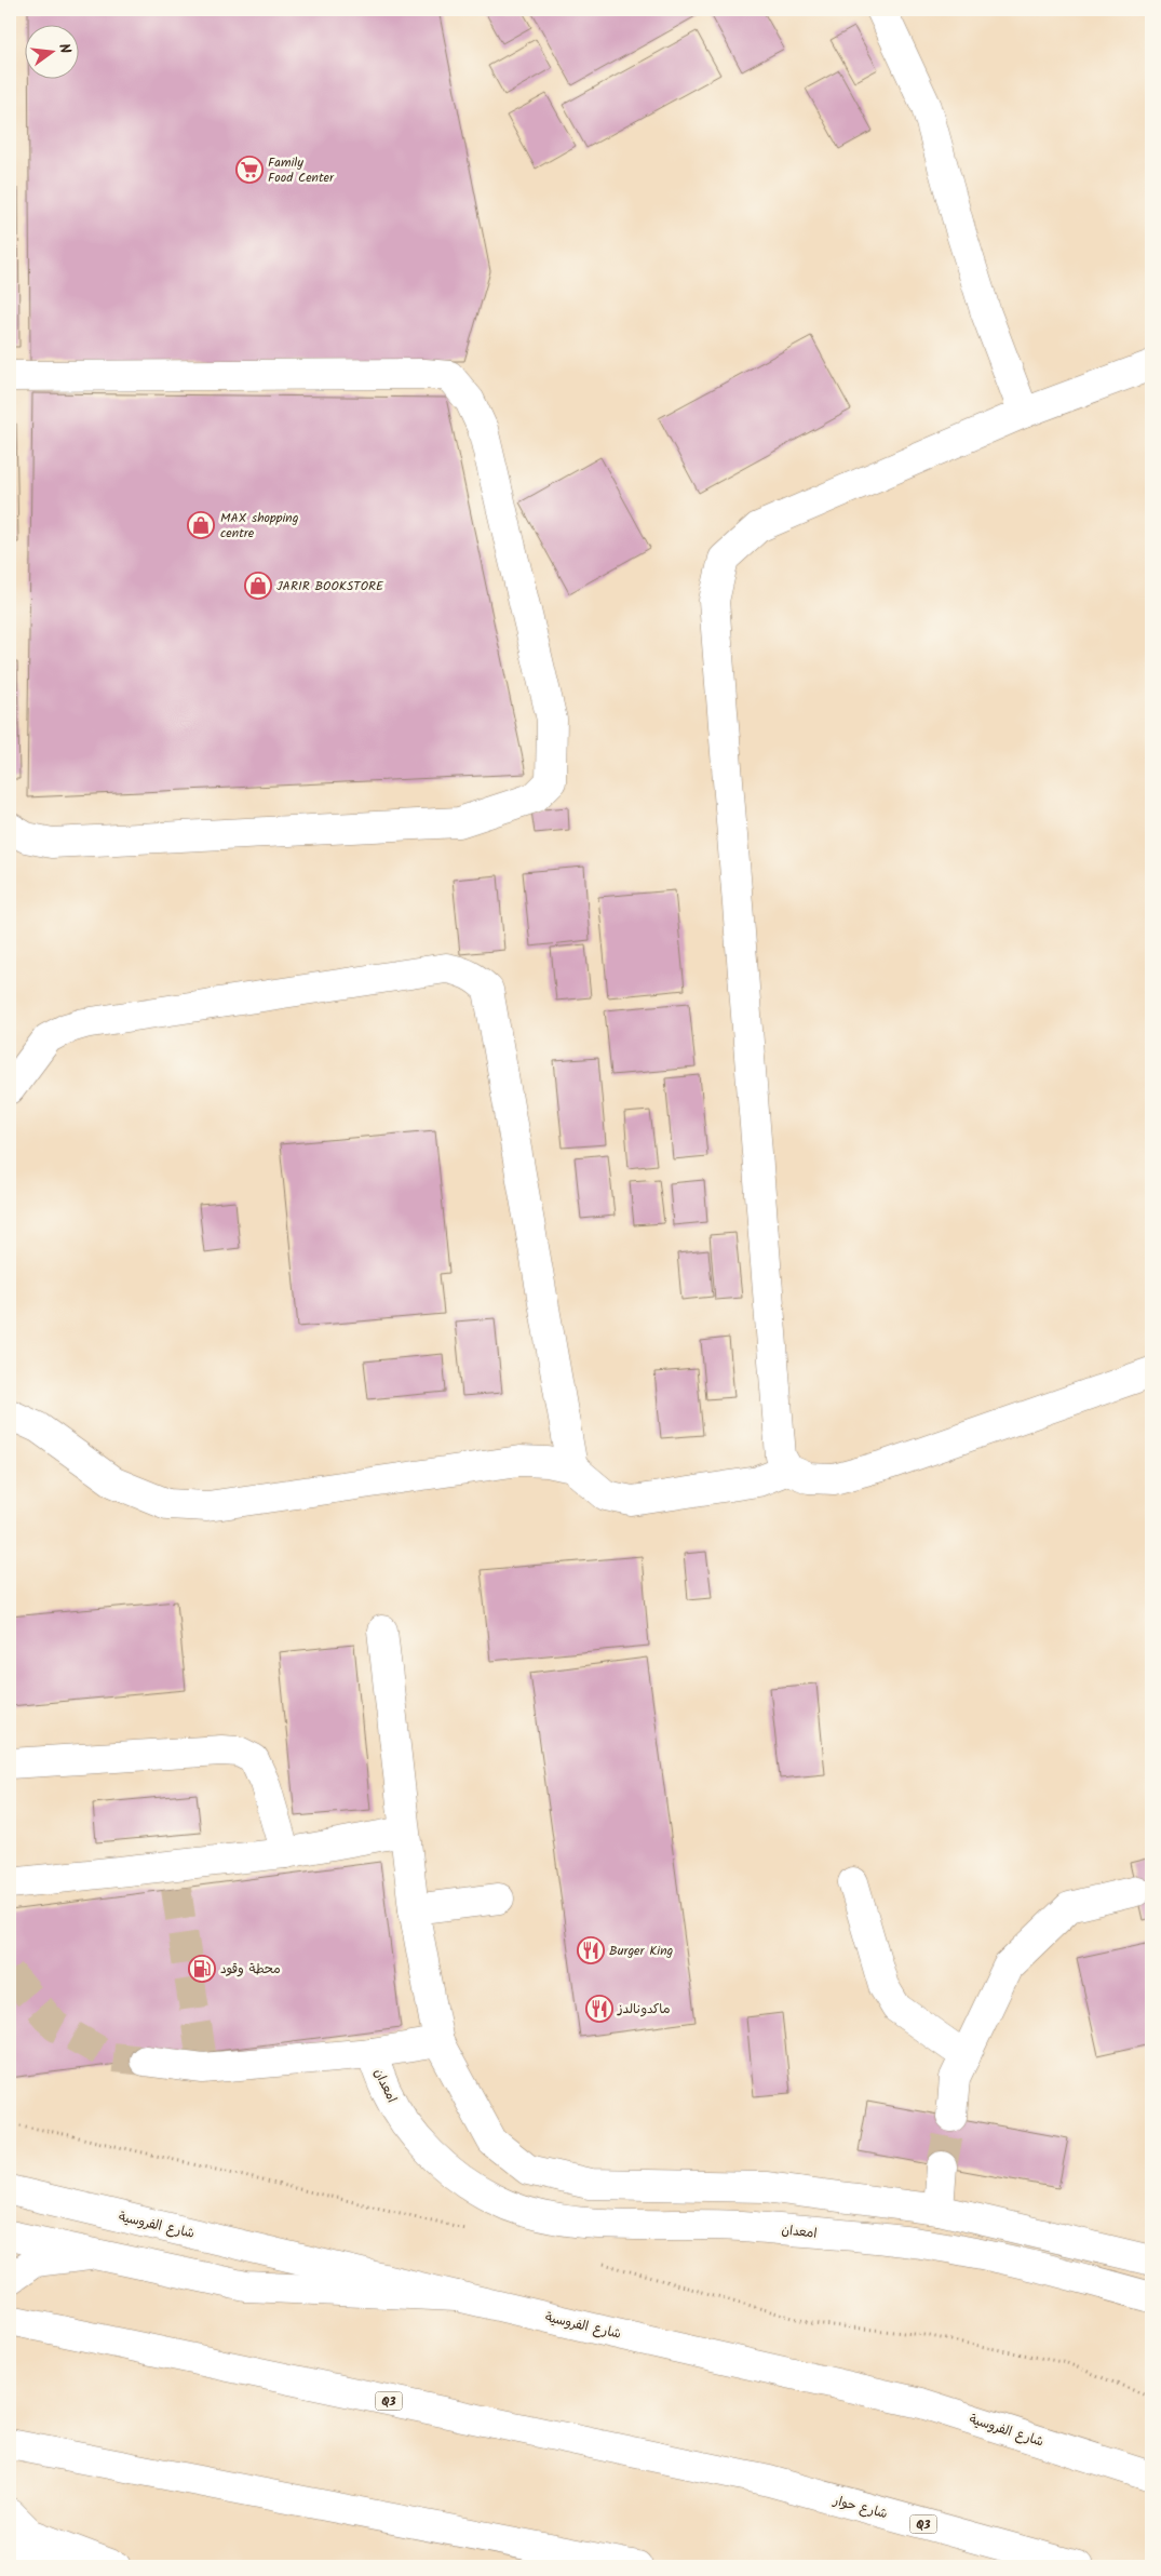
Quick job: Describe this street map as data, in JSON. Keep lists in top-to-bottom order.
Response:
{
  "streets": {
    "main road": [
      "امعدان",
      "شارع الفروسية",
      "Q3",
      "شارع حوار"
    ]
  },
  "places": {
    "supermarket": ["Family Food Center"],
    "shop": ["MAX shopping centre", "JARIR BOOKSTORE"],
    "restaurant": ["Burger King", "ماكدونالدز"],
    "fuel station": ["محطة وقود"]
  },
  "north": "right"
}
